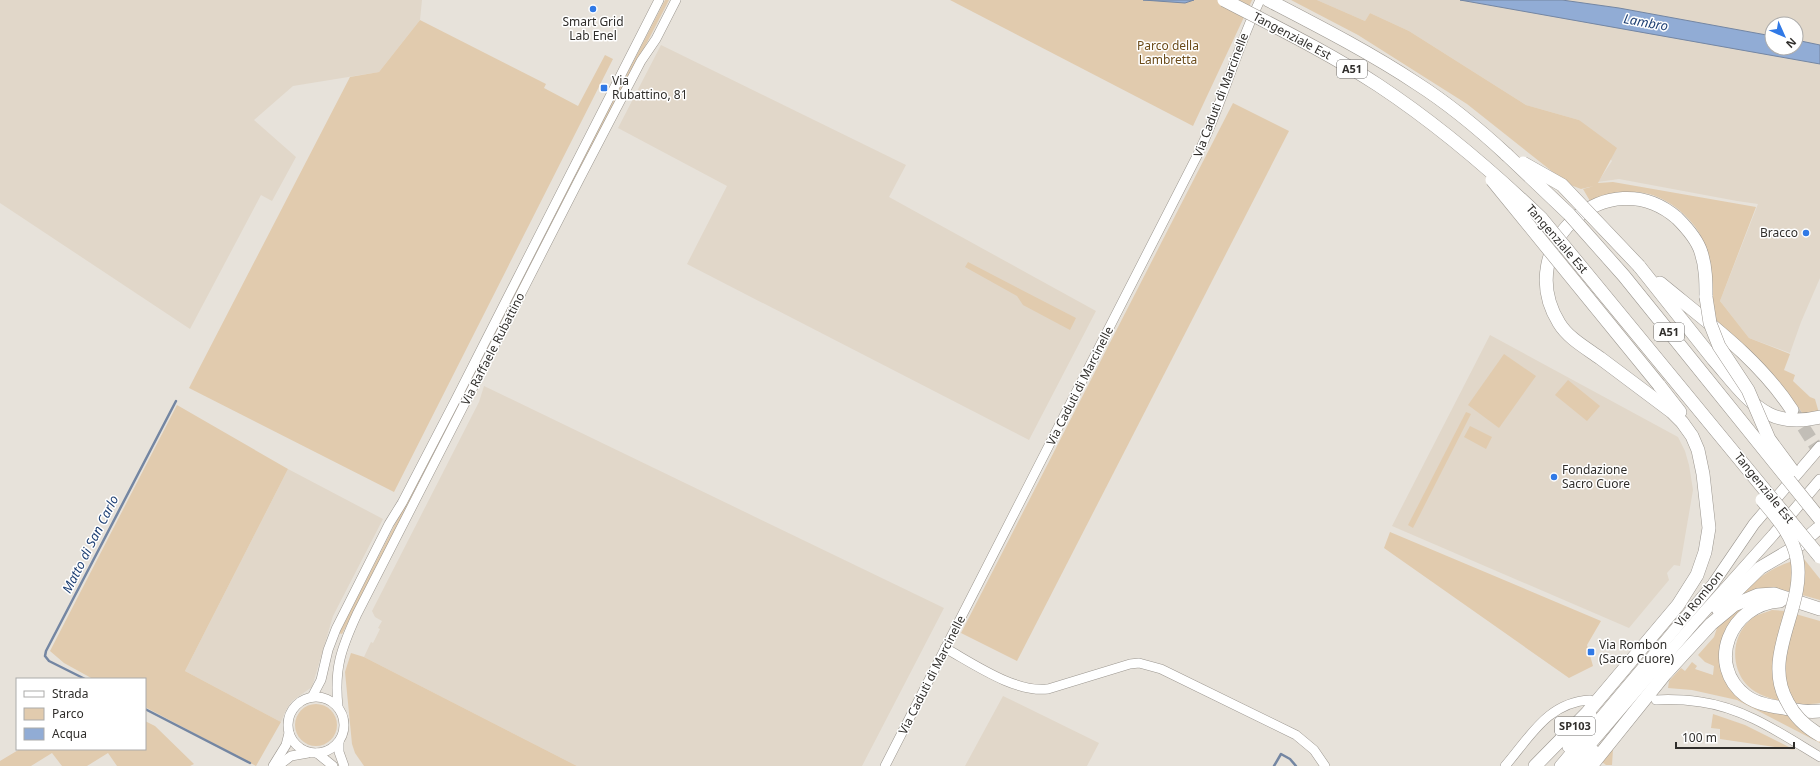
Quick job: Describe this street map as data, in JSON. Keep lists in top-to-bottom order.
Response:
{
  "streets": {
    "highway": ["Tangenziale Est", "A51", "SP103"],
    "main road": ["Via Rombon"],
    "street": ["Via Caduti di Marcinelle", "Via Raffaele Rubattino"]
  },
  "water": ["Lambro", "Matto di San Carlo"],
  "parks": ["Parco della Lambretta"],
  "places": {
    "other": ["Smart Grid Lab Enel", "Bracco", "Fondazione Sacro Cuore"],
    "transit": ["Via Rubattino, 81", "Via Rombon (Sacro Cuore)"]
  },
  "legend": ["Strada", "Parco", "Acqua"],
  "scale_bar": "100 m",
  "north": "bottom right"
}
